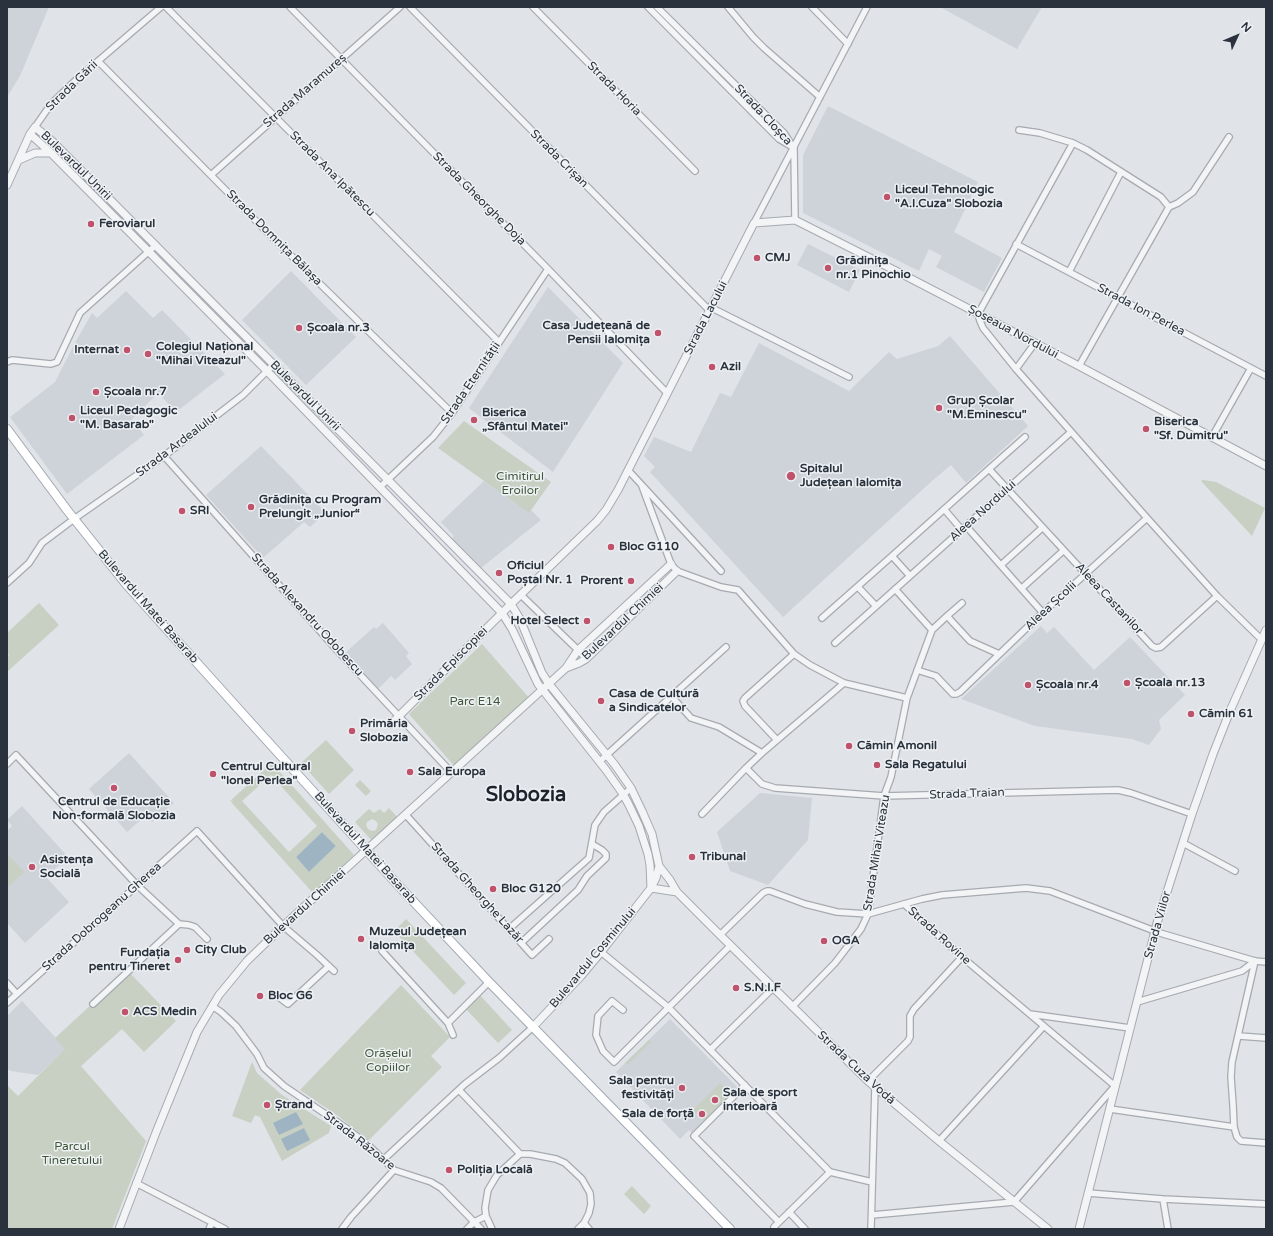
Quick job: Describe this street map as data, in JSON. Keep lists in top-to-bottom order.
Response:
{
  "streets": {
    "main road": ["Bulevardul Matei Basarab"],
    "street": [
      "Strada Gării",
      "Strada Horia",
      "Strada Maramureș",
      "Strada Cloșca",
      "Strada Crișan",
      "Bulevardul Unirii",
      "Strada Ana Ipătescu",
      "Strada Gheorghe Doja",
      "Strada Domnița Bălașa",
      "Strada Ion Perlea",
      "Strada Lacului",
      "Șoseaua Nordului",
      "Strada Eternității",
      "Strada Ardealului",
      "Aleea Nordului",
      "Aleea Castanilor",
      "Aleea Școlii",
      "Strada Alexandru Odobescu",
      "Bulevardul Chimiei",
      "Strada Episcopiei",
      "Strada Traian",
      "Strada Mihai Viteazu",
      "Strada Gheorghe Lazăr",
      "Strada Dobrogeanu Gherea",
      "Strada Viilor",
      "Strada Rovine",
      "Bulevardul Cosminului",
      "Strada Cuza Vodă",
      "Strada Răzoare"
    ]
  },
  "crossings": [
    ["Strada Gării", "Bulevardul Unirii"],
    ["Strada Gării", "Strada Domnița Bălașa"],
    ["Strada Maramureș", "Strada Ana Ipătescu"],
    ["Strada Maramureș", "Strada Gheorghe Doja"],
    ["Strada Maramureș", "Strada Domnița Bălașa"],
    ["Strada Cloșca", "Strada Lacului"],
    ["Strada Crișan", "Strada Lacului"],
    ["Bulevardul Unirii", "Strada Lacului"],
    ["Bulevardul Unirii", "Strada Eternității"],
    ["Bulevardul Unirii", "Strada Ardealului"],
    ["Bulevardul Unirii", "Bulevardul Chimiei"],
    ["Bulevardul Unirii", "Strada Episcopiei"],
    ["Strada Ana Ipătescu", "Strada Eternității"],
    ["Strada Gheorghe Doja", "Strada Lacului"],
    ["Strada Gheorghe Doja", "Strada Eternității"],
    ["Strada Domnița Bălașa", "Strada Eternității"],
    ["Strada Lacului", "Strada Episcopiei"],
    ["Strada Ardealului", "Bulevardul Matei Basarab"],
    ["Strada Ardealului", "Strada Alexandru Odobescu"],
    ["Aleea Nordului", "Aleea Castanilor"],
    ["Aleea Castanilor", "Aleea Școlii"],
    ["Aleea Școlii", "Strada Mihai Viteazu"],
    ["Bulevardul Matei Basarab", "Bulevardul Chimiei"],
    ["Bulevardul Matei Basarab", "Bulevardul Cosminului"],
    ["Strada Alexandru Odobescu", "Bulevardul Chimiei"],
    ["Strada Alexandru Odobescu", "Strada Episcopiei"],
    ["Bulevardul Chimiei", "Strada Gheorghe Lazăr"],
    ["Bulevardul Chimiei", "Strada Dobrogeanu Gherea"],
    ["Bulevardul Chimiei", "Strada Răzoare"],
    ["Strada Traian", "Strada Mihai Viteazu"],
    ["Strada Traian", "Strada Viilor"],
    ["Strada Mihai Viteazu", "Strada Rovine"],
    ["Strada Mihai Viteazu", "Strada Cuza Vodă"],
    ["Strada Viilor", "Strada Rovine"],
    ["Strada Rovine", "Strada Cuza Vodă"],
    ["Bulevardul Cosminului", "Strada Cuza Vodă"]
  ],
  "districts": ["Slobozia"],
  "parks": [
    "Cimitirul Eroilor",
    "Parc E14",
    "Orășelul Copiilor",
    "Parcul Tineretului"
  ],
  "places": [
    "Liceul Tehnologic \"A.I.Cuza\" Slobozia",
    "Feroviarul",
    "CMJ",
    "Grădinița nr.1 Pinochio",
    "Școala nr.3",
    "Casa Județeană de Pensii Ialomița",
    "Internat",
    "Colegiul Național \"Mihai Viteazul\"",
    "Azil",
    "Școala nr.7",
    "Grup Școlar \"M.Eminescu\"",
    "Liceul Pedagogic \"M. Basarab\"",
    "Biserica „Sfântul Matei\"",
    "Biserica \"Sf. Dumitru\"",
    "Spitalul Județean Ialomița",
    "Grădinița cu Program Prelungit „Junior“",
    "SRI",
    "Bloc G110",
    "Oficiul Poștal Nr. 1",
    "Prorent",
    "Hotel Select",
    "Școala nr.13",
    "Școala nr.4",
    "Casa de Cultură a Sindicatelor",
    "Cămin 61",
    "Primăria Slobozia",
    "Cămin Amonil",
    "Sala Regatului",
    "Sala Europa",
    "Centrul Cultural \"Ionel Perlea\"",
    "Centrul de Educație Non-formală Slobozia",
    "Tribunal",
    "Asistența Socială",
    "Bloc G120",
    "Muzeul Județean Ialomița",
    "OGA",
    "City Club",
    "Fundația pentru Tineret",
    "S.N.I.F",
    "Bloc G6",
    "ACS Medin",
    "Sala pentru festivități",
    "Sala de sport interioară",
    "Ștrand",
    "Sala de forță",
    "Poliția Locală"
  ],
  "north": "top right"
}
